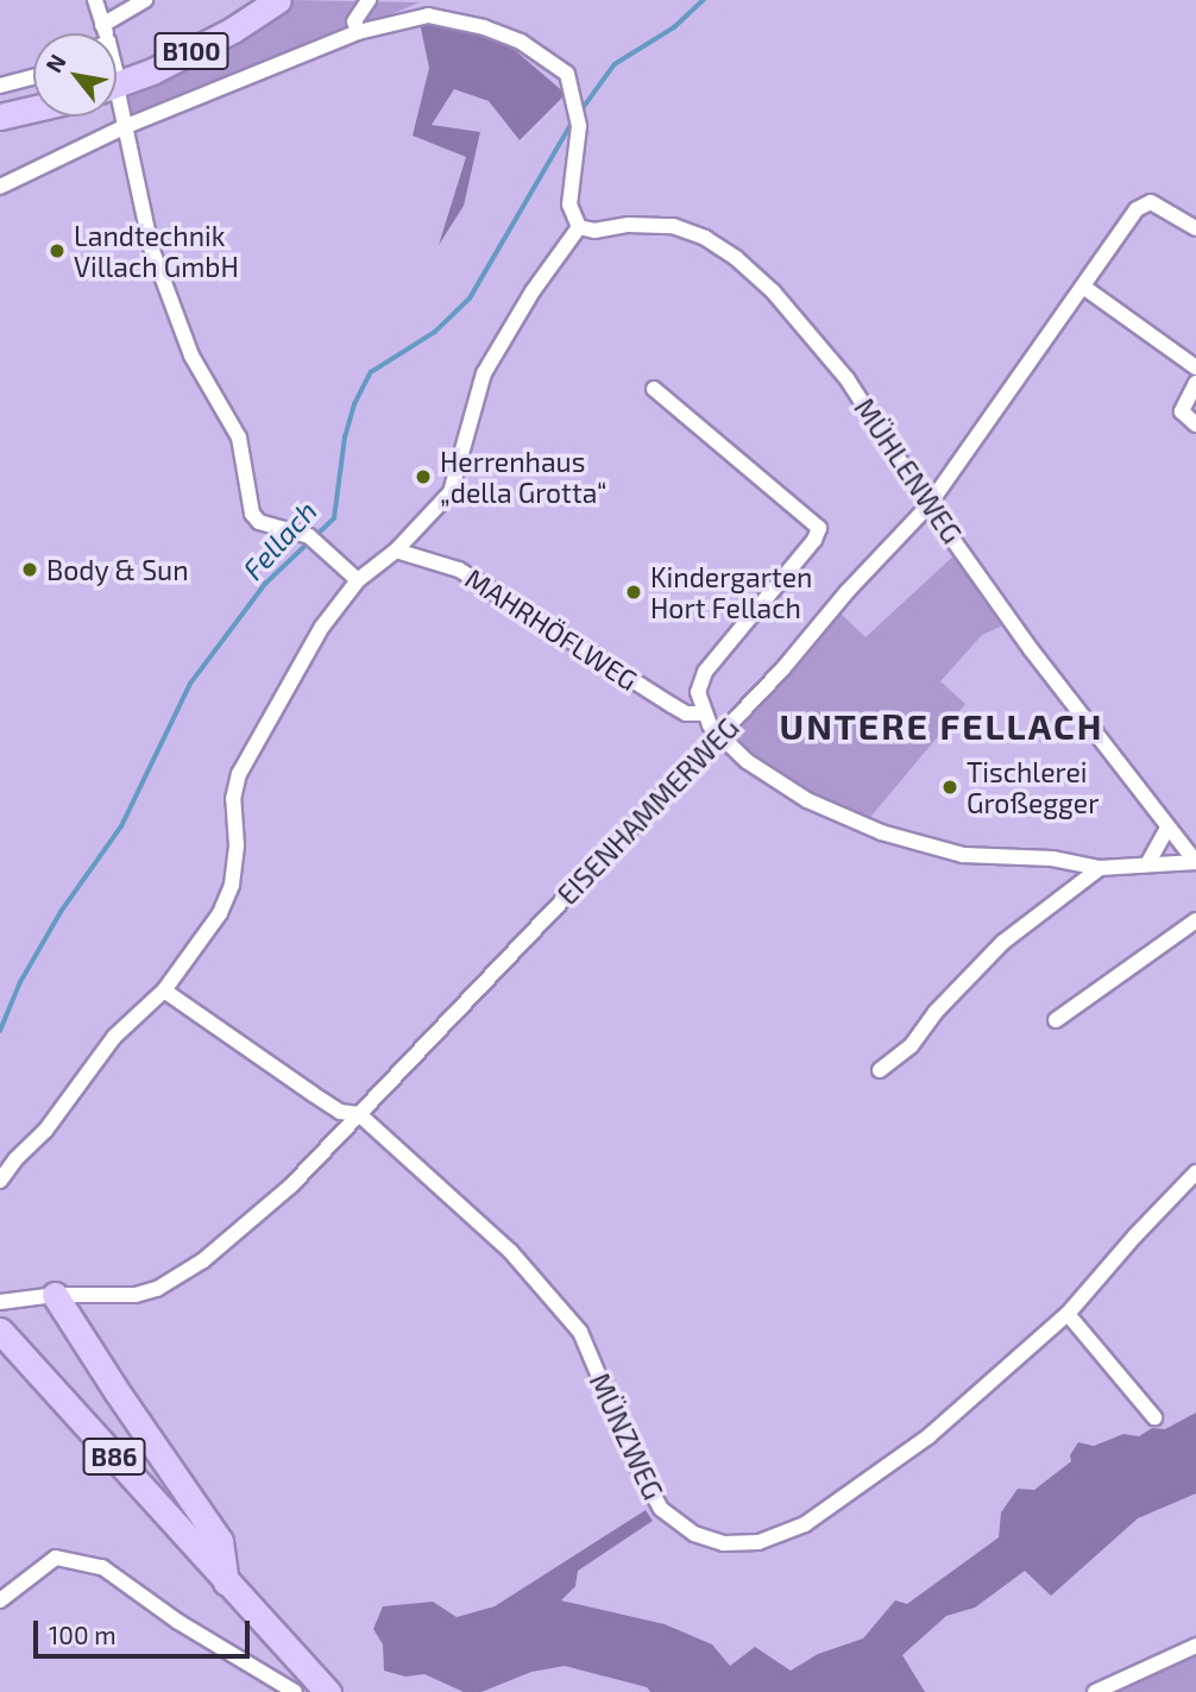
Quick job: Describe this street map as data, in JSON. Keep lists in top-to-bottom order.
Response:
{
  "streets": {
    "main road": ["B100", "B86"],
    "street": [
      "MÜHLENWEG",
      "MAHRHÖFLWEG",
      "EISENHAMMERWEG",
      "MÜNZWEG"
    ]
  },
  "crossings": [
    ["MÜHLENWEG", "EISENHAMMERWEG"],
    ["EISENHAMMERWEG", "MÜNZWEG"]
  ],
  "districts": ["UNTERE FELLACH"],
  "water": ["Fellach"],
  "places": [
    "Landtechnik Villach GmbH",
    "Herrenhaus „della Grotta“",
    "Body & Sun",
    "Kindergarten Hort Fellach",
    "Tischlerei Großegger"
  ],
  "scale_bar": "100 m",
  "north": "top left"
}
